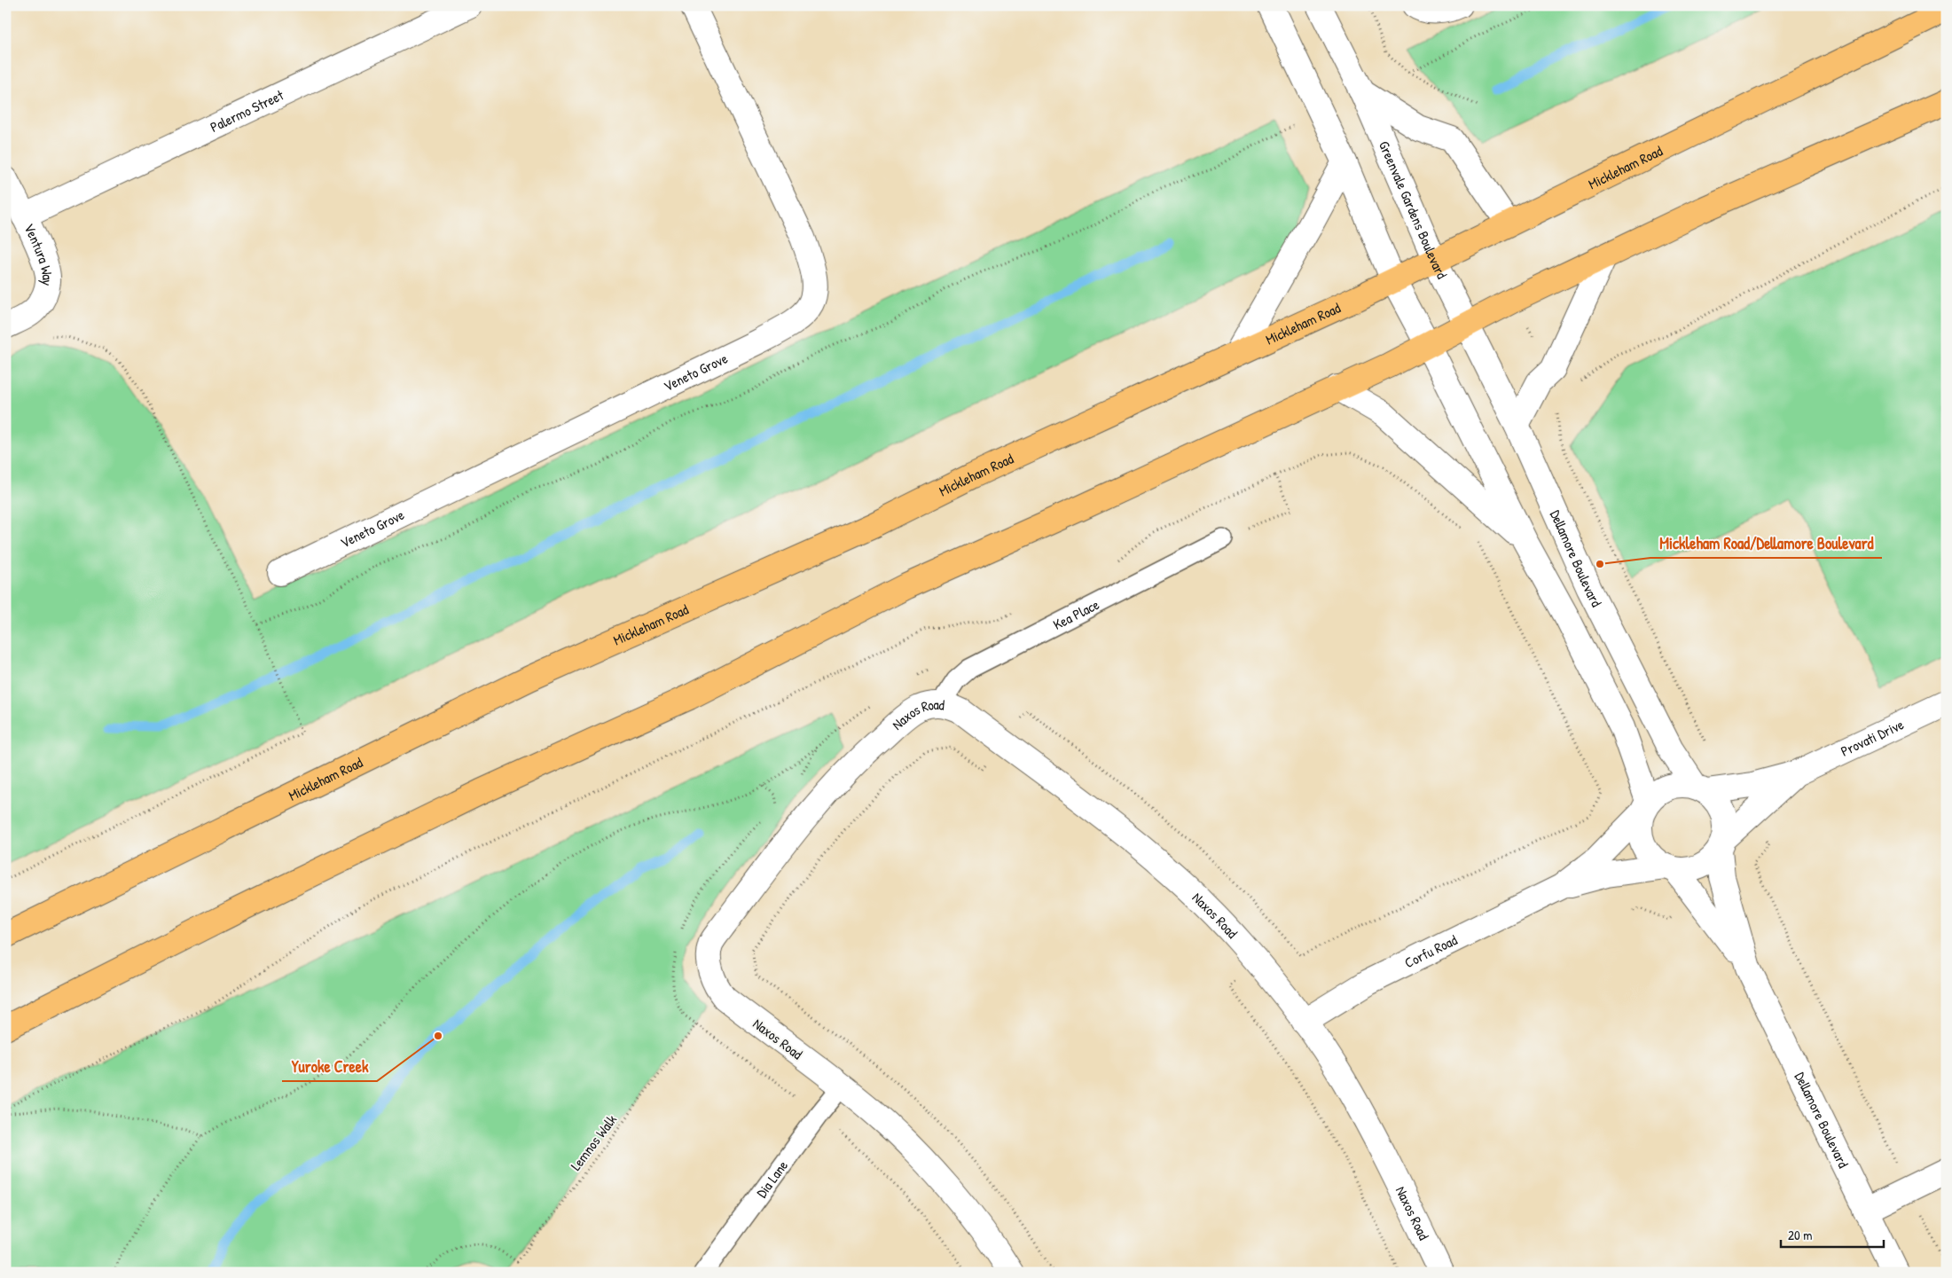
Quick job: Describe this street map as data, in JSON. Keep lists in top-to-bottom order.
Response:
{
  "streets": {
    "main road": ["Mickleham Road"],
    "street": [
      "Palermo Street",
      "Greenvale Gardens Boulevard",
      "Ventura Way",
      "Veneto Grove",
      "Dellamore Boulevard",
      "Naxos Road",
      "Provati Drive",
      "Corfu Road"
    ],
    "lane": ["Kea Place", "Dia Lane"],
    "path": ["Lemnos Walk"]
  },
  "crossings": [
    ["Palermo Street", "Ventura Way"],
    ["Mickleham Road", "Greenvale Gardens Boulevard"],
    ["Greenvale Gardens Boulevard", "Dellamore Boulevard"],
    ["Dellamore Boulevard", "Provati Drive"],
    ["Dellamore Boulevard", "Corfu Road"],
    ["Kea Place", "Naxos Road"],
    ["Naxos Road", "Corfu Road"],
    ["Naxos Road", "Dia Lane"],
    ["Provati Drive", "Corfu Road"],
    ["Lemnos Walk", "Dia Lane"]
  ],
  "places": ["Mickleham Road/Dellamore Boulevard", "Yuroke Creek"],
  "scale_bar": "20 m"
}
